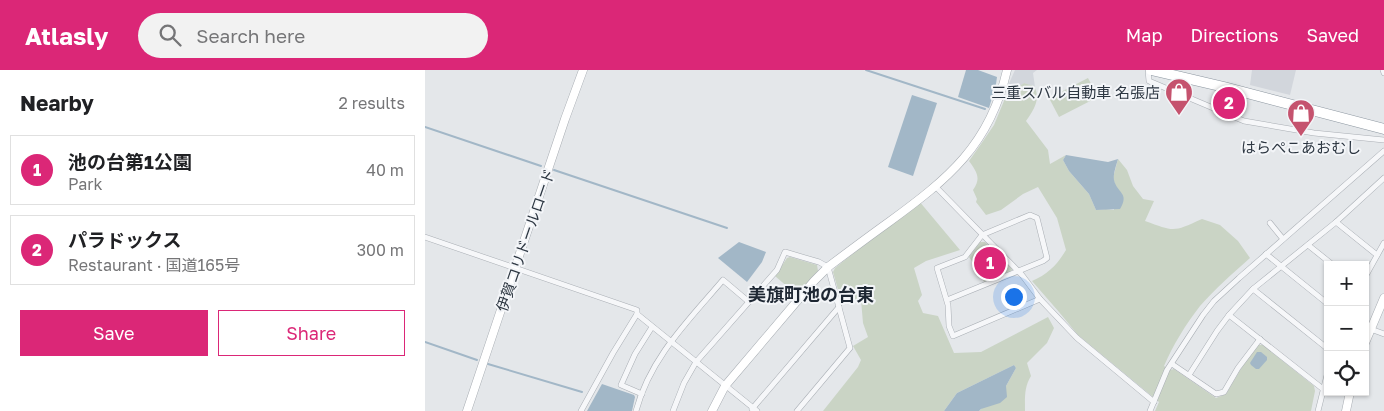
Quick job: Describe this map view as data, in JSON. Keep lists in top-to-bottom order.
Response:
{
  "streets": {
    "street": ["伊賀コリドールロード"]
  },
  "districts": ["美旗町池の台東"],
  "places": {
    "shop": ["三重スバル自動車 名張店", "はらぺこあおむし"]
  },
  "page": {
    "header": "Atlasly",
    "search": "Search here",
    "nav": ["Map", "Directions", "Saved"],
    "heading": ["Nearby", "2 results"],
    "pins": ["2", "1"],
    "list": [
      {
        "mark": "1",
        "name": "池の台第1公園",
        "note": "Park",
        "value": "40 m"
      },
      {
        "mark": "2",
        "name": "パラドックス",
        "note": "Restaurant · 国道165号",
        "value": "300 m"
      }
    ],
    "map_buttons": ["+", "−"],
    "buttons": ["Save", "Share"]
  }
}
